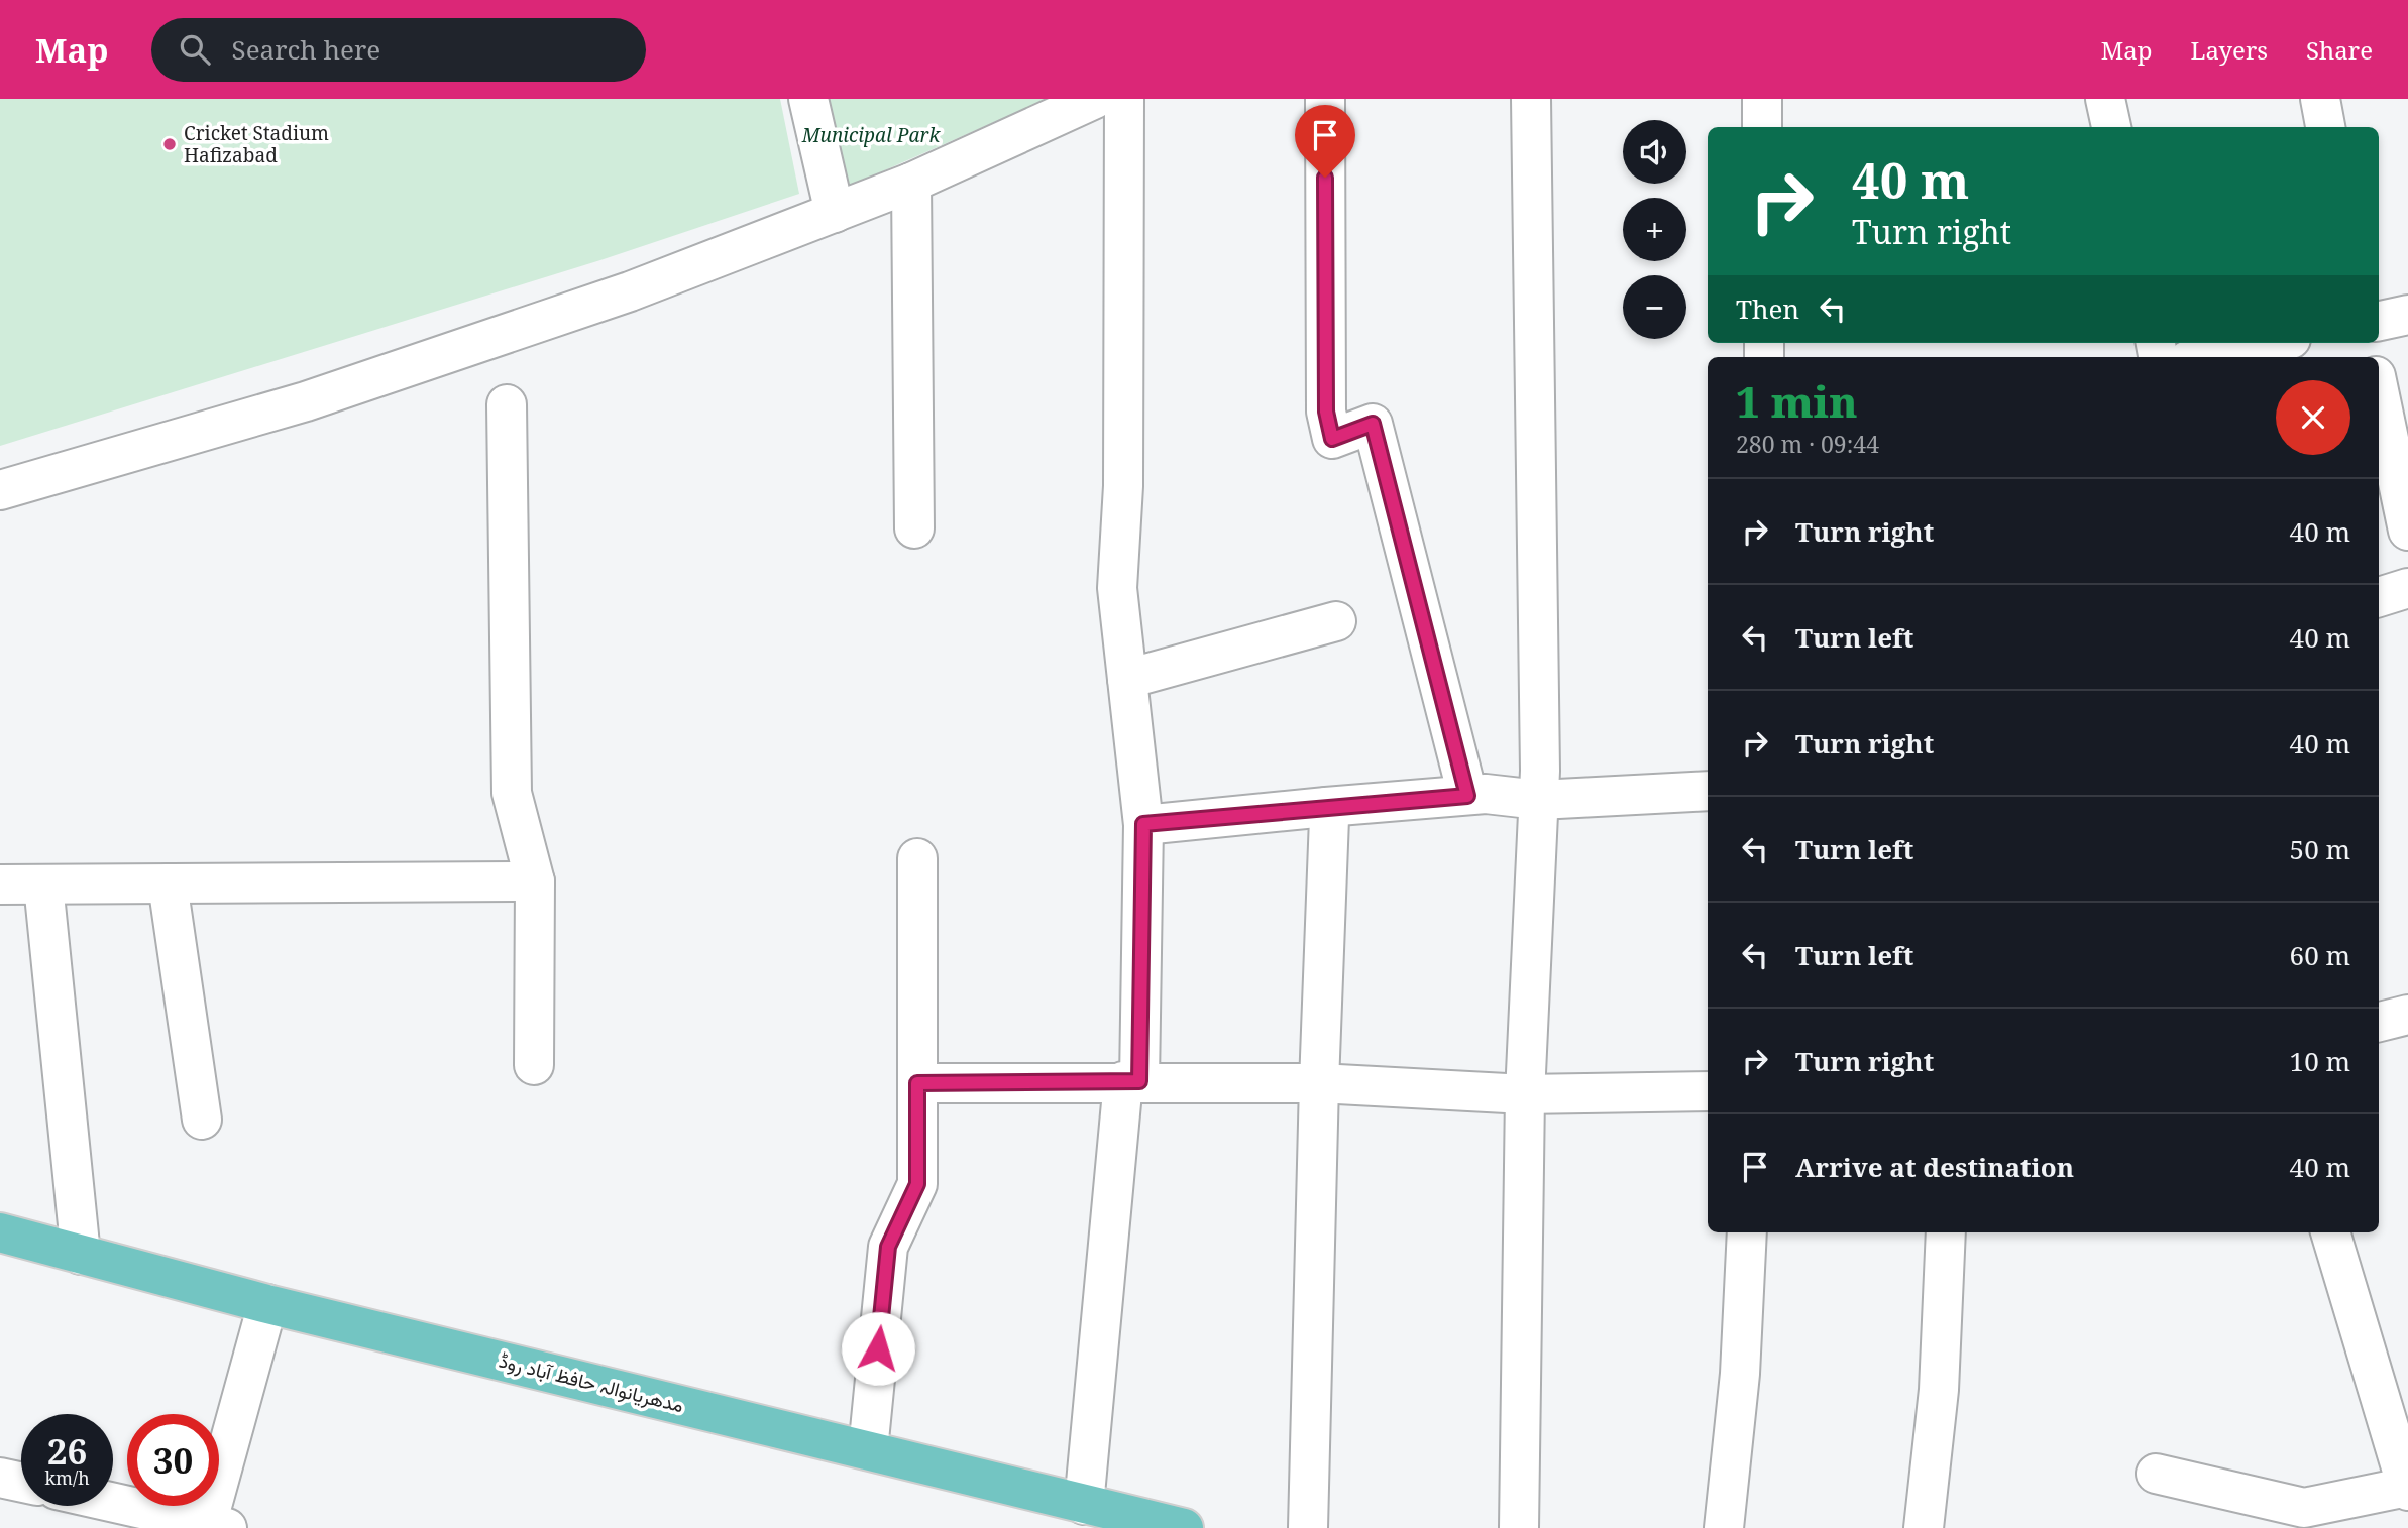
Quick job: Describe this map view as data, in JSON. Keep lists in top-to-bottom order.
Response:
{
  "streets": {
    "main road": ["مدھریانوالہ حافظ آباد روڈ"]
  },
  "parks": ["Municipal Park"],
  "places": ["Cricket Stadium Hafizabad"],
  "page": {
    "header": "Map",
    "search": "Search here",
    "nav": ["Map", "Layers", "Share"],
    "map_buttons": ["+", "−"],
    "turn": ["40 m", "Turn right"],
    "then": "Then",
    "heading": ["1 min", "280 m · 09:44"],
    "list": [
      {
        "name": "Turn right",
        "value": "40 m"
      },
      {
        "name": "Turn left",
        "value": "40 m"
      },
      {
        "name": "Turn right",
        "value": "40 m"
      },
      {
        "name": "Turn left",
        "value": "50 m"
      },
      {
        "name": "Turn left",
        "value": "60 m"
      },
      {
        "name": "Turn right",
        "value": "10 m"
      },
      {
        "name": "Arrive at destination",
        "value": "40 m"
      }
    ],
    "speed": "26 km/h",
    "limit": "30"
  }
}
